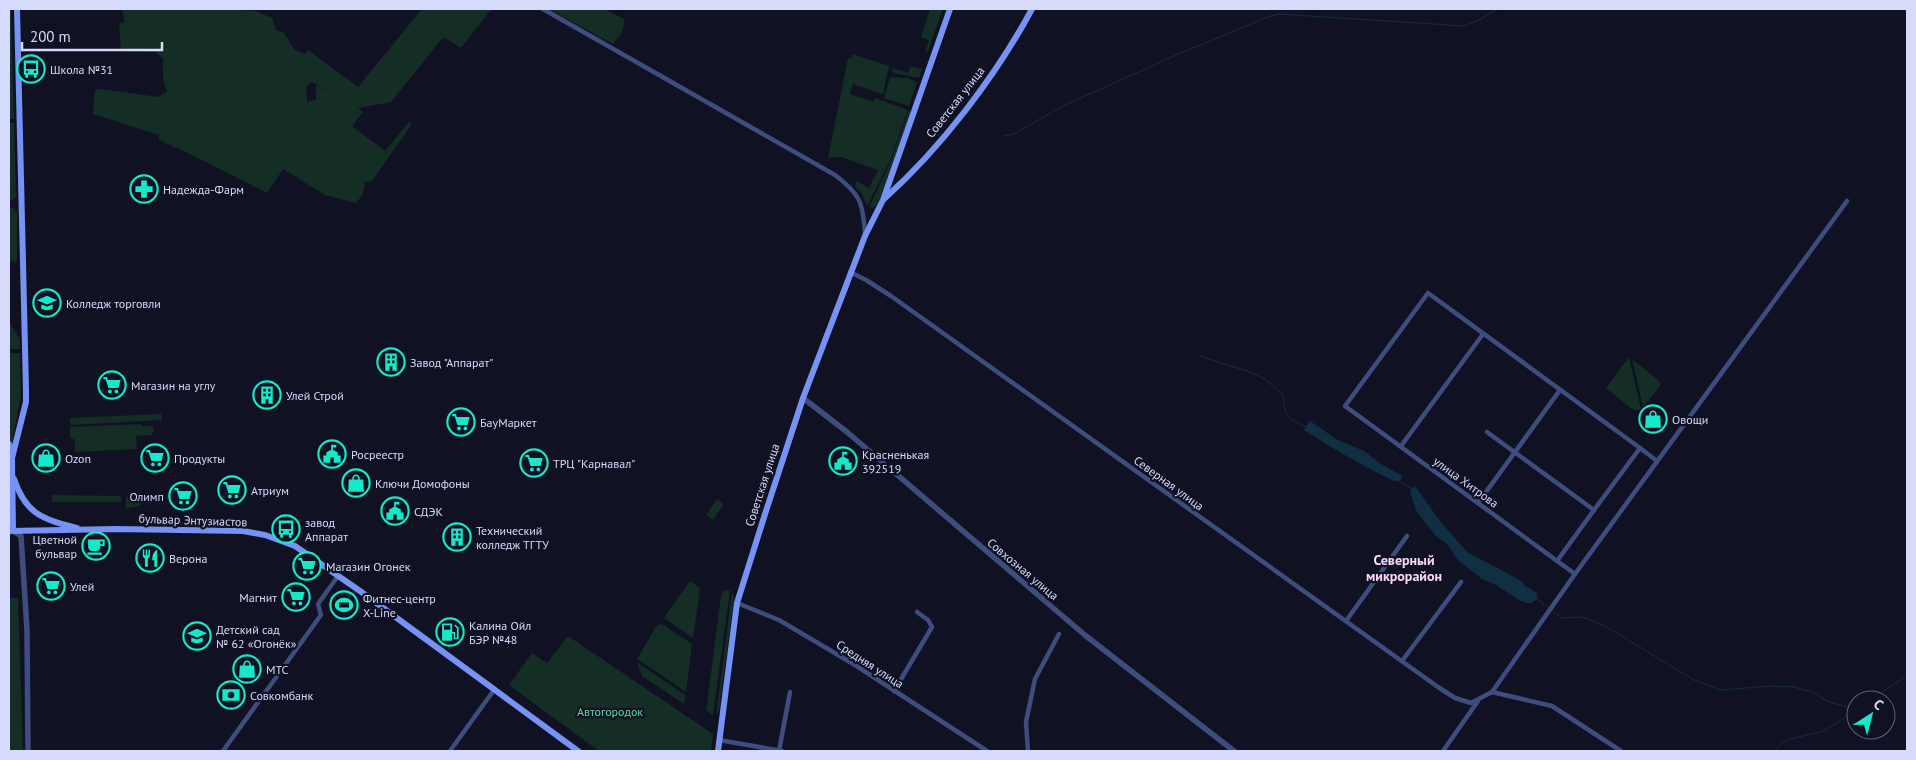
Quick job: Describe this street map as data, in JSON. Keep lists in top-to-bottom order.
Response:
{
  "streets": {
    "main road": ["Советская улица", "бульвар Энтузиастов"],
    "street": [
      "улица Хитрова",
      "Северная улица",
      "Совхозная улица",
      "Средняя улица"
    ]
  },
  "crossings": [
    ["Советская улица", "Северная улица"],
    ["Советская улица", "Совхозная улица"],
    ["Советская улица", "Средняя улица"]
  ],
  "districts": ["Северный микрорайон"],
  "parks": ["Автогородок"],
  "places": {
    "bus stop": ["Школа №31", "завод Аппарат"],
    "pharmacy": ["Надежда-Фарм"],
    "school or university": ["Колледж торговли", "Детский сад № 62 «Огонёк»"],
    "building": ["Завод \"Аппарат\"", "Улей Строй", "Технический колледж ТГТУ"],
    "supermarket": [
      "Магазин на углу",
      "БауМаркет",
      "Продукты",
      "ТРЦ \"Карнавал\"",
      "Атриум",
      "Олимп",
      "Магазин Огонек",
      "Улей",
      "Магнит"
    ],
    "shop": [
      "Овощи",
      "Ozon",
      "Ключи Домофоны",
      "МТС"
    ],
    "public building": ["Росреестр", "Красненькая 392519", "СДЭК"],
    "cafe": ["Цветной бульвар"],
    "restaurant": ["Верона"],
    "sports": ["Фитнес-центр X-Line"],
    "fuel station": ["Калина Ойл БЭР №48"],
    "bank": ["Совкомбанк"]
  },
  "scale_bar": "200 m",
  "north": "top right"
}
